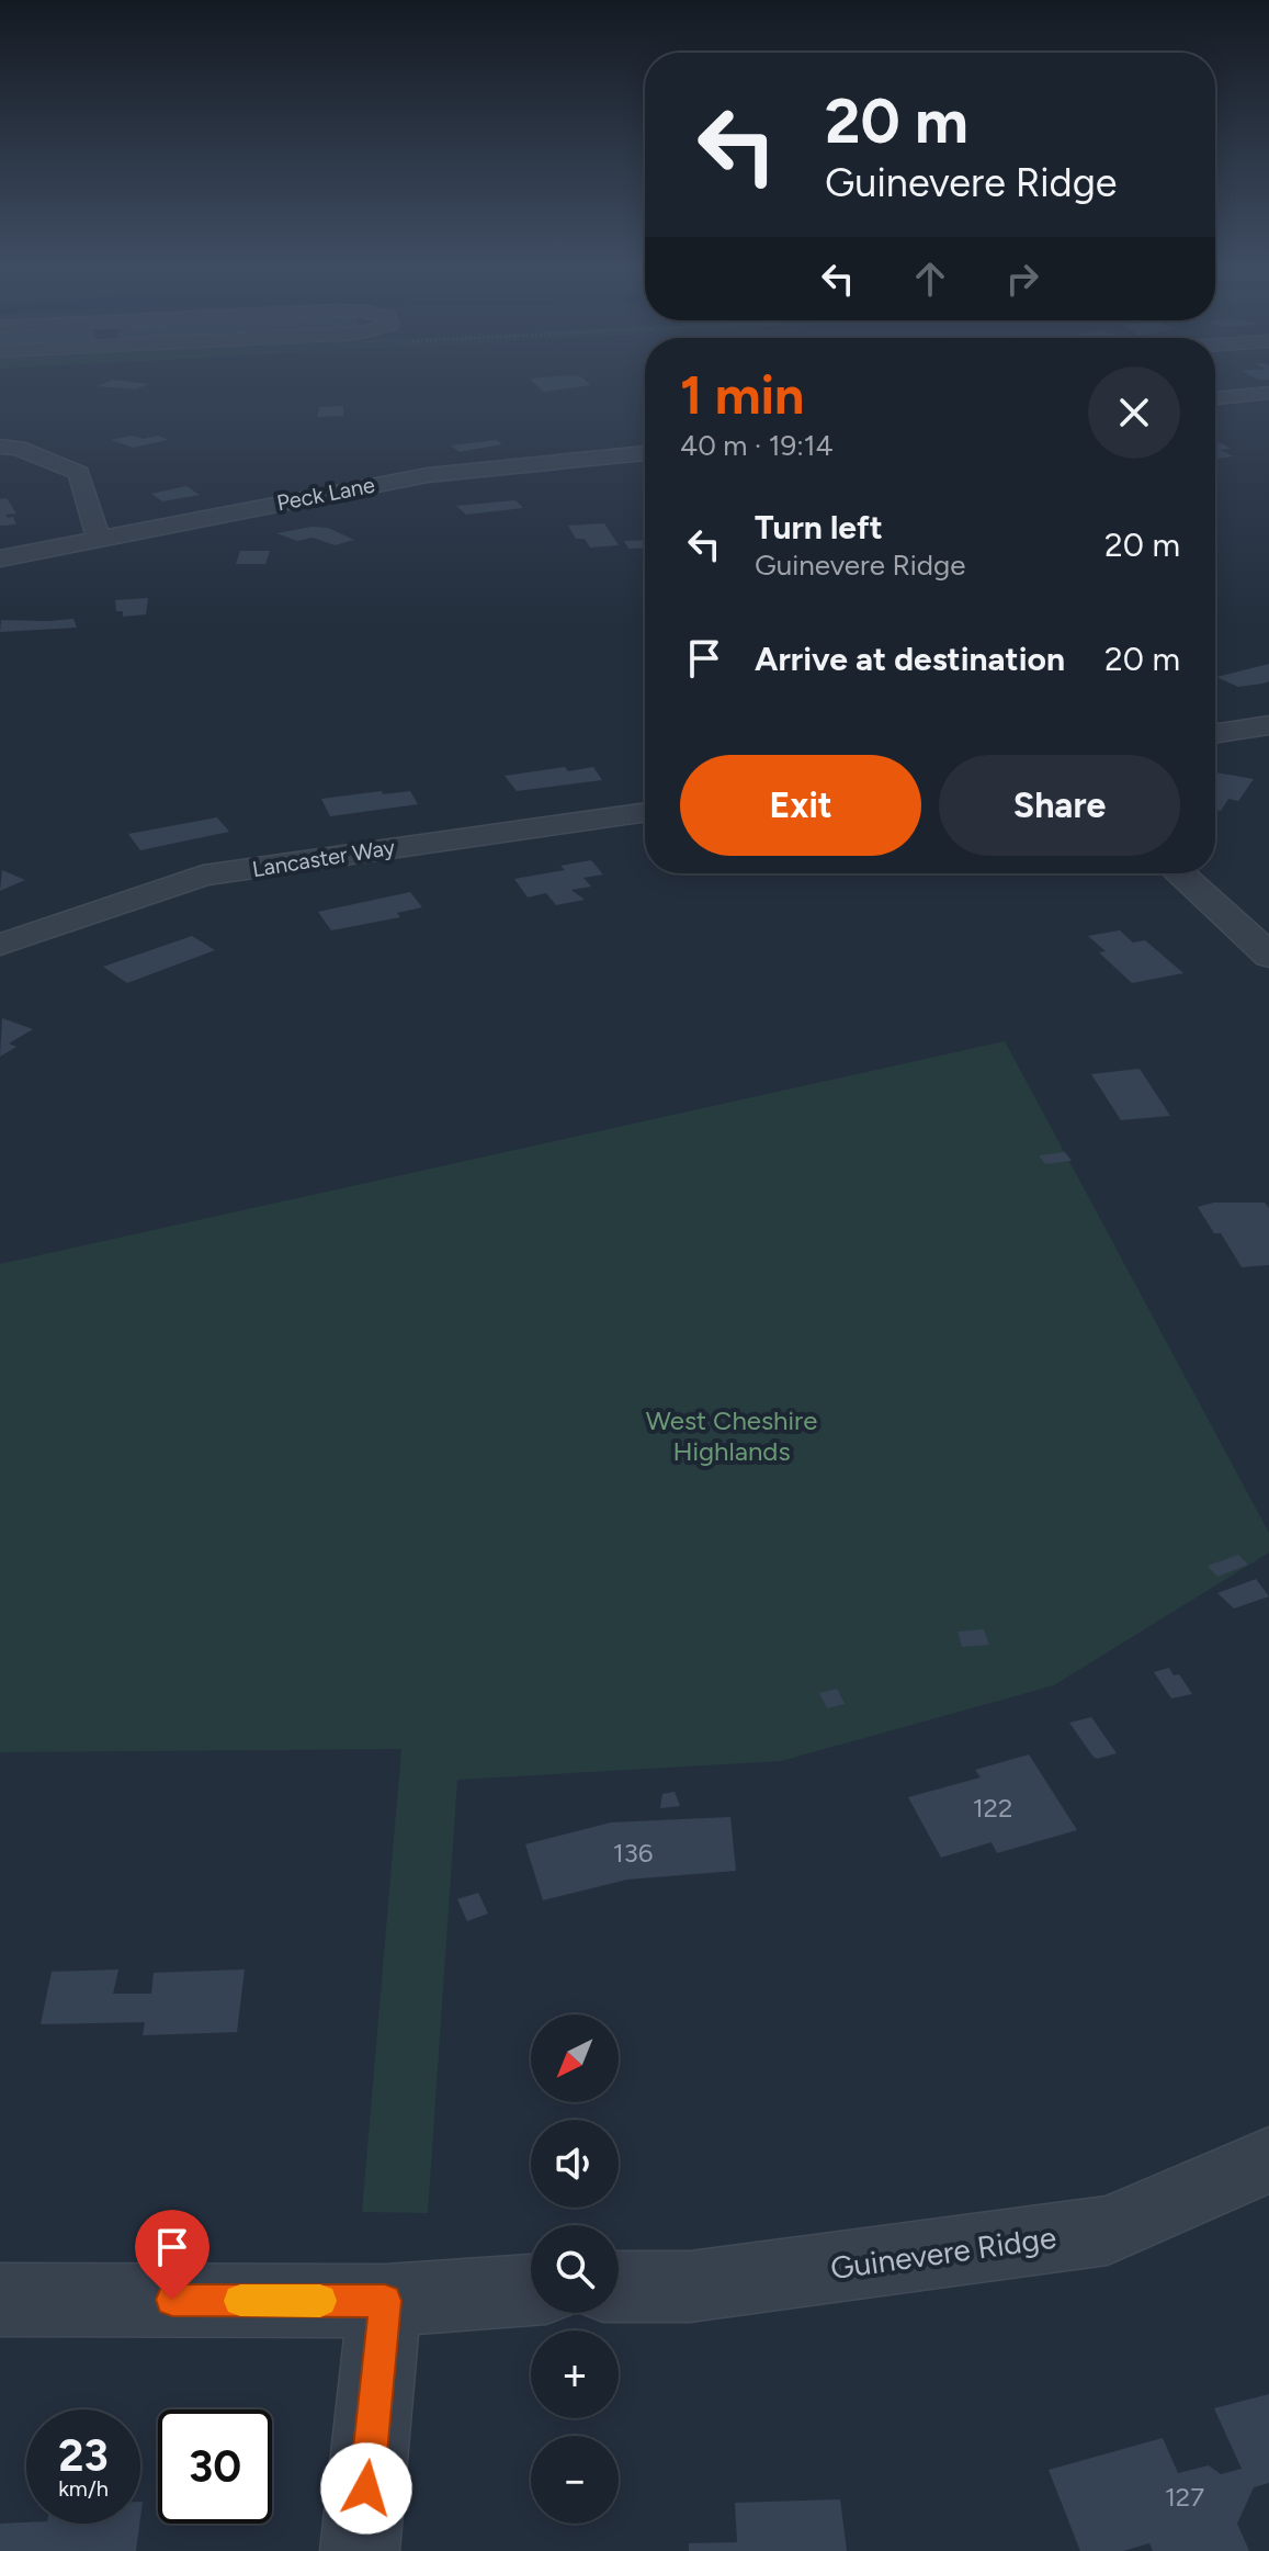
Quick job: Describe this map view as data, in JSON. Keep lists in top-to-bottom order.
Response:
{
  "streets": {
    "street": ["Peck Lane", "Lancaster Way", "Guinevere Ridge"]
  },
  "parks": ["West Cheshire Highlands"],
  "house_numbers": ["122", "136", "127"],
  "north": "bottom left",
  "page": {
    "turn": ["20 m", "Guinevere Ridge"],
    "heading": ["1 min", "40 m · 19:14"],
    "list": [
      {
        "name": "Turn left",
        "note": "Guinevere Ridge",
        "value": "20 m"
      },
      {
        "name": "Arrive at destination",
        "value": "20 m"
      }
    ],
    "buttons": ["Exit", "Share"],
    "map_buttons": ["+", "−"],
    "speed": "23 km/h",
    "limit": "30"
  }
}
